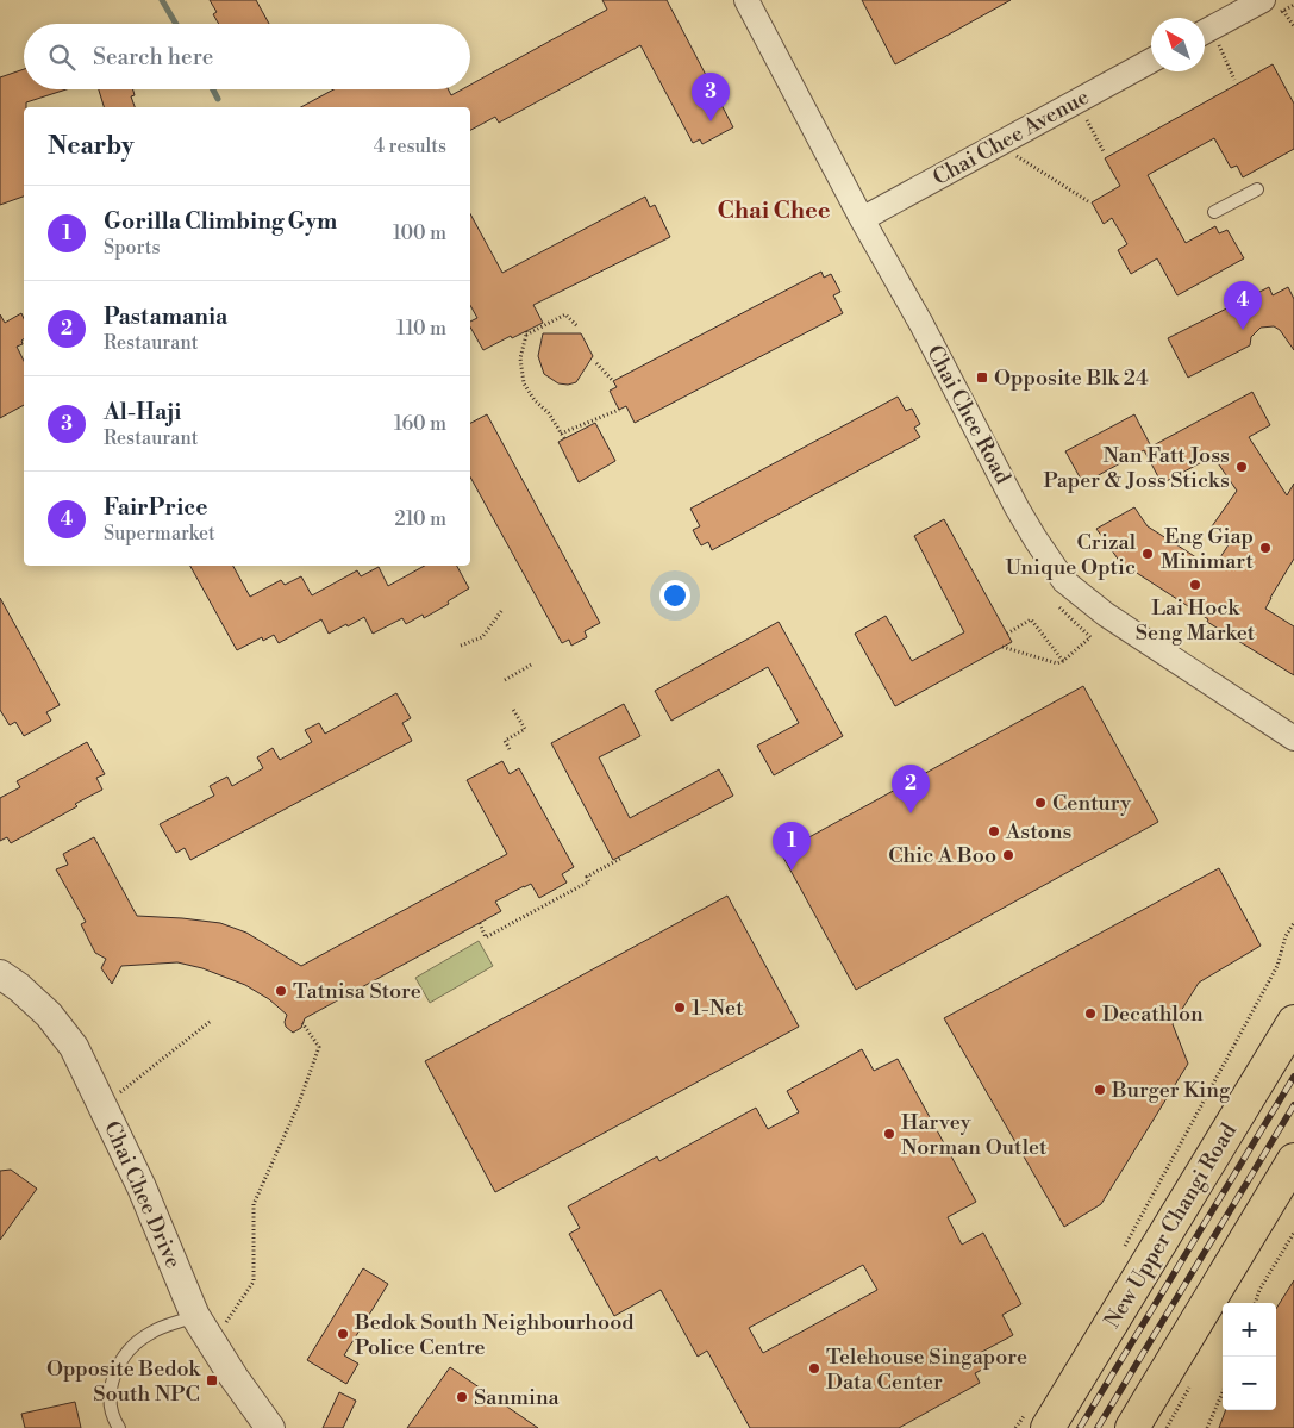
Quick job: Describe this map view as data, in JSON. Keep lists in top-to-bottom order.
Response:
{
  "streets": {
    "main road": ["New Upper Changi Road"],
    "street": ["Chai Chee Avenue", "Chai Chee Road", "Chai Chee Drive"]
  },
  "crossings": [
    ["Chai Chee Avenue", "Chai Chee Road"]
  ],
  "districts": ["Chai Chee"],
  "places": {
    "transit": ["Opposite Blk 24", "Opposite Bedok South NPC"],
    "other": [
      "Nan Fatt Joss Paper & Joss Sticks",
      "Eng Giap Minimart",
      "Crizal Unique Optic",
      "Lai Hock Seng Market",
      "Century",
      "Astons",
      "Chic A Boo",
      "Tatnisa Store",
      "1-Net",
      "Decathlon",
      "Burger King",
      "Harvey Norman Outlet",
      "Bedok South Neighbourhood Police Centre",
      "Telehouse Singapore Data Center",
      "Sanmina"
    ]
  },
  "north": "top left",
  "page": {
    "search": "Search here",
    "pins": [
      "3",
      "4",
      "2",
      "1"
    ],
    "heading": ["Nearby", "4 results"],
    "list": [
      {
        "mark": "1",
        "name": "Gorilla Climbing Gym",
        "note": "Sports",
        "value": "100 m"
      },
      {
        "mark": "2",
        "name": "Pastamania",
        "note": "Restaurant",
        "value": "110 m"
      },
      {
        "mark": "3",
        "name": "Al-Haji",
        "note": "Restaurant",
        "value": "160 m"
      },
      {
        "mark": "4",
        "name": "FairPrice",
        "note": "Supermarket",
        "value": "210 m"
      }
    ],
    "map_buttons": ["+", "−"]
  }
}
